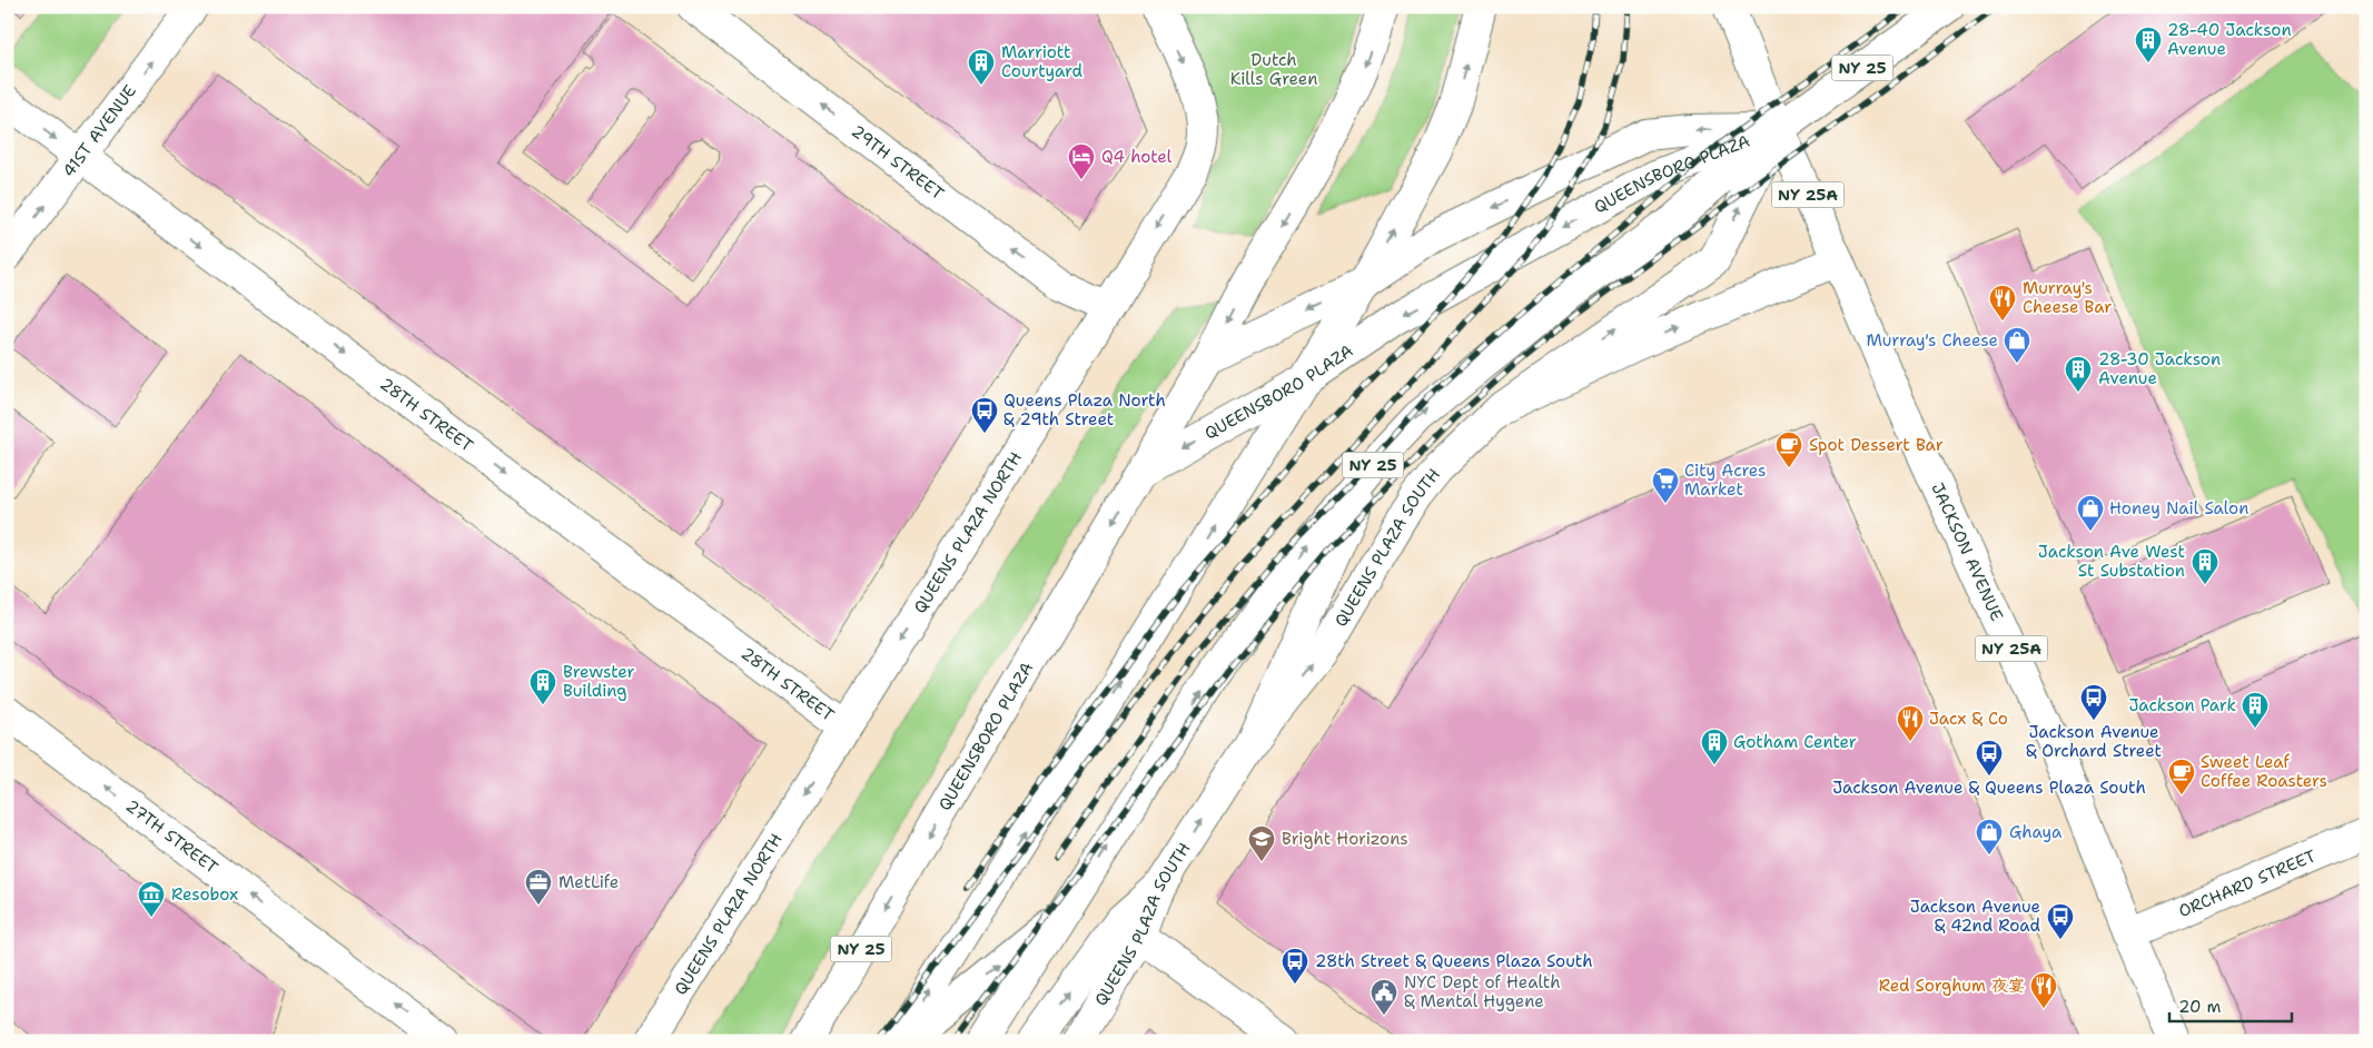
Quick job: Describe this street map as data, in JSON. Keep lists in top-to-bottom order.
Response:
{
  "streets": {
    "main road": [
      "NY 25",
      "41ST AVENUE",
      "29TH STREET",
      "QUEENSBORO PLAZA",
      "NY 25A",
      "28TH STREET",
      "QUEENS PLAZA NORTH",
      "QUEENS PLAZA SOUTH",
      "JACKSON AVENUE",
      "27TH STREET",
      "ORCHARD STREET"
    ]
  },
  "crossings": [
    ["NY 25", "QUEENSBORO PLAZA"],
    ["NY 25", "NY 25A"],
    ["NY 25", "QUEENS PLAZA SOUTH"],
    ["NY 25", "JACKSON AVENUE"],
    ["41ST AVENUE", "28TH STREET"],
    ["29TH STREET", "QUEENS PLAZA NORTH"],
    ["QUEENSBORO PLAZA", "NY 25A"],
    ["QUEENSBORO PLAZA", "QUEENS PLAZA SOUTH"],
    ["QUEENSBORO PLAZA", "JACKSON AVENUE"],
    ["NY 25A", "QUEENS PLAZA SOUTH"],
    ["NY 25A", "JACKSON AVENUE"],
    ["28TH STREET", "QUEENS PLAZA NORTH"],
    ["QUEENS PLAZA SOUTH", "JACKSON AVENUE"],
    ["JACKSON AVENUE", "ORCHARD STREET"]
  ],
  "one_way": [
    "41ST AVENUE",
    "29TH STREET",
    "28TH STREET",
    "27TH STREET"
  ],
  "parks": ["Dutch Kills Green"],
  "places": {
    "building": [
      "28-40 Jackson Avenue",
      "Marriott Courtyard",
      "28-30 Jackson Avenue",
      "Jackson Ave West St Substation",
      "Brewster Building",
      "Jackson Park",
      "Gotham Center"
    ],
    "hotel": ["Q4 hotel"],
    "restaurant": ["Murray's Cheese Bar", "Jacx & Co", "Red Sorghum 夜宴"],
    "shop": ["Murray's Cheese", "Honey Nail Salon", "Ghaya"],
    "bus stop": [
      "Queens Plaza North & 29th Street",
      "Jackson Avenue & Orchard Street",
      "Jackson Avenue & Queens Plaza South",
      "Jackson Avenue & 42nd Road",
      "28th Street & Queens Plaza South"
    ],
    "cafe": ["Spot Dessert Bar", "Sweet Leaf Coffee Roasters"],
    "supermarket": ["City Acres Market"],
    "school or university": ["Bright Horizons"],
    "office": ["MetLife"],
    "museum": ["Resobox"],
    "public building": ["NYC Dept of Health & Mental Hygene"]
  },
  "scale_bar": "20 m"
}
